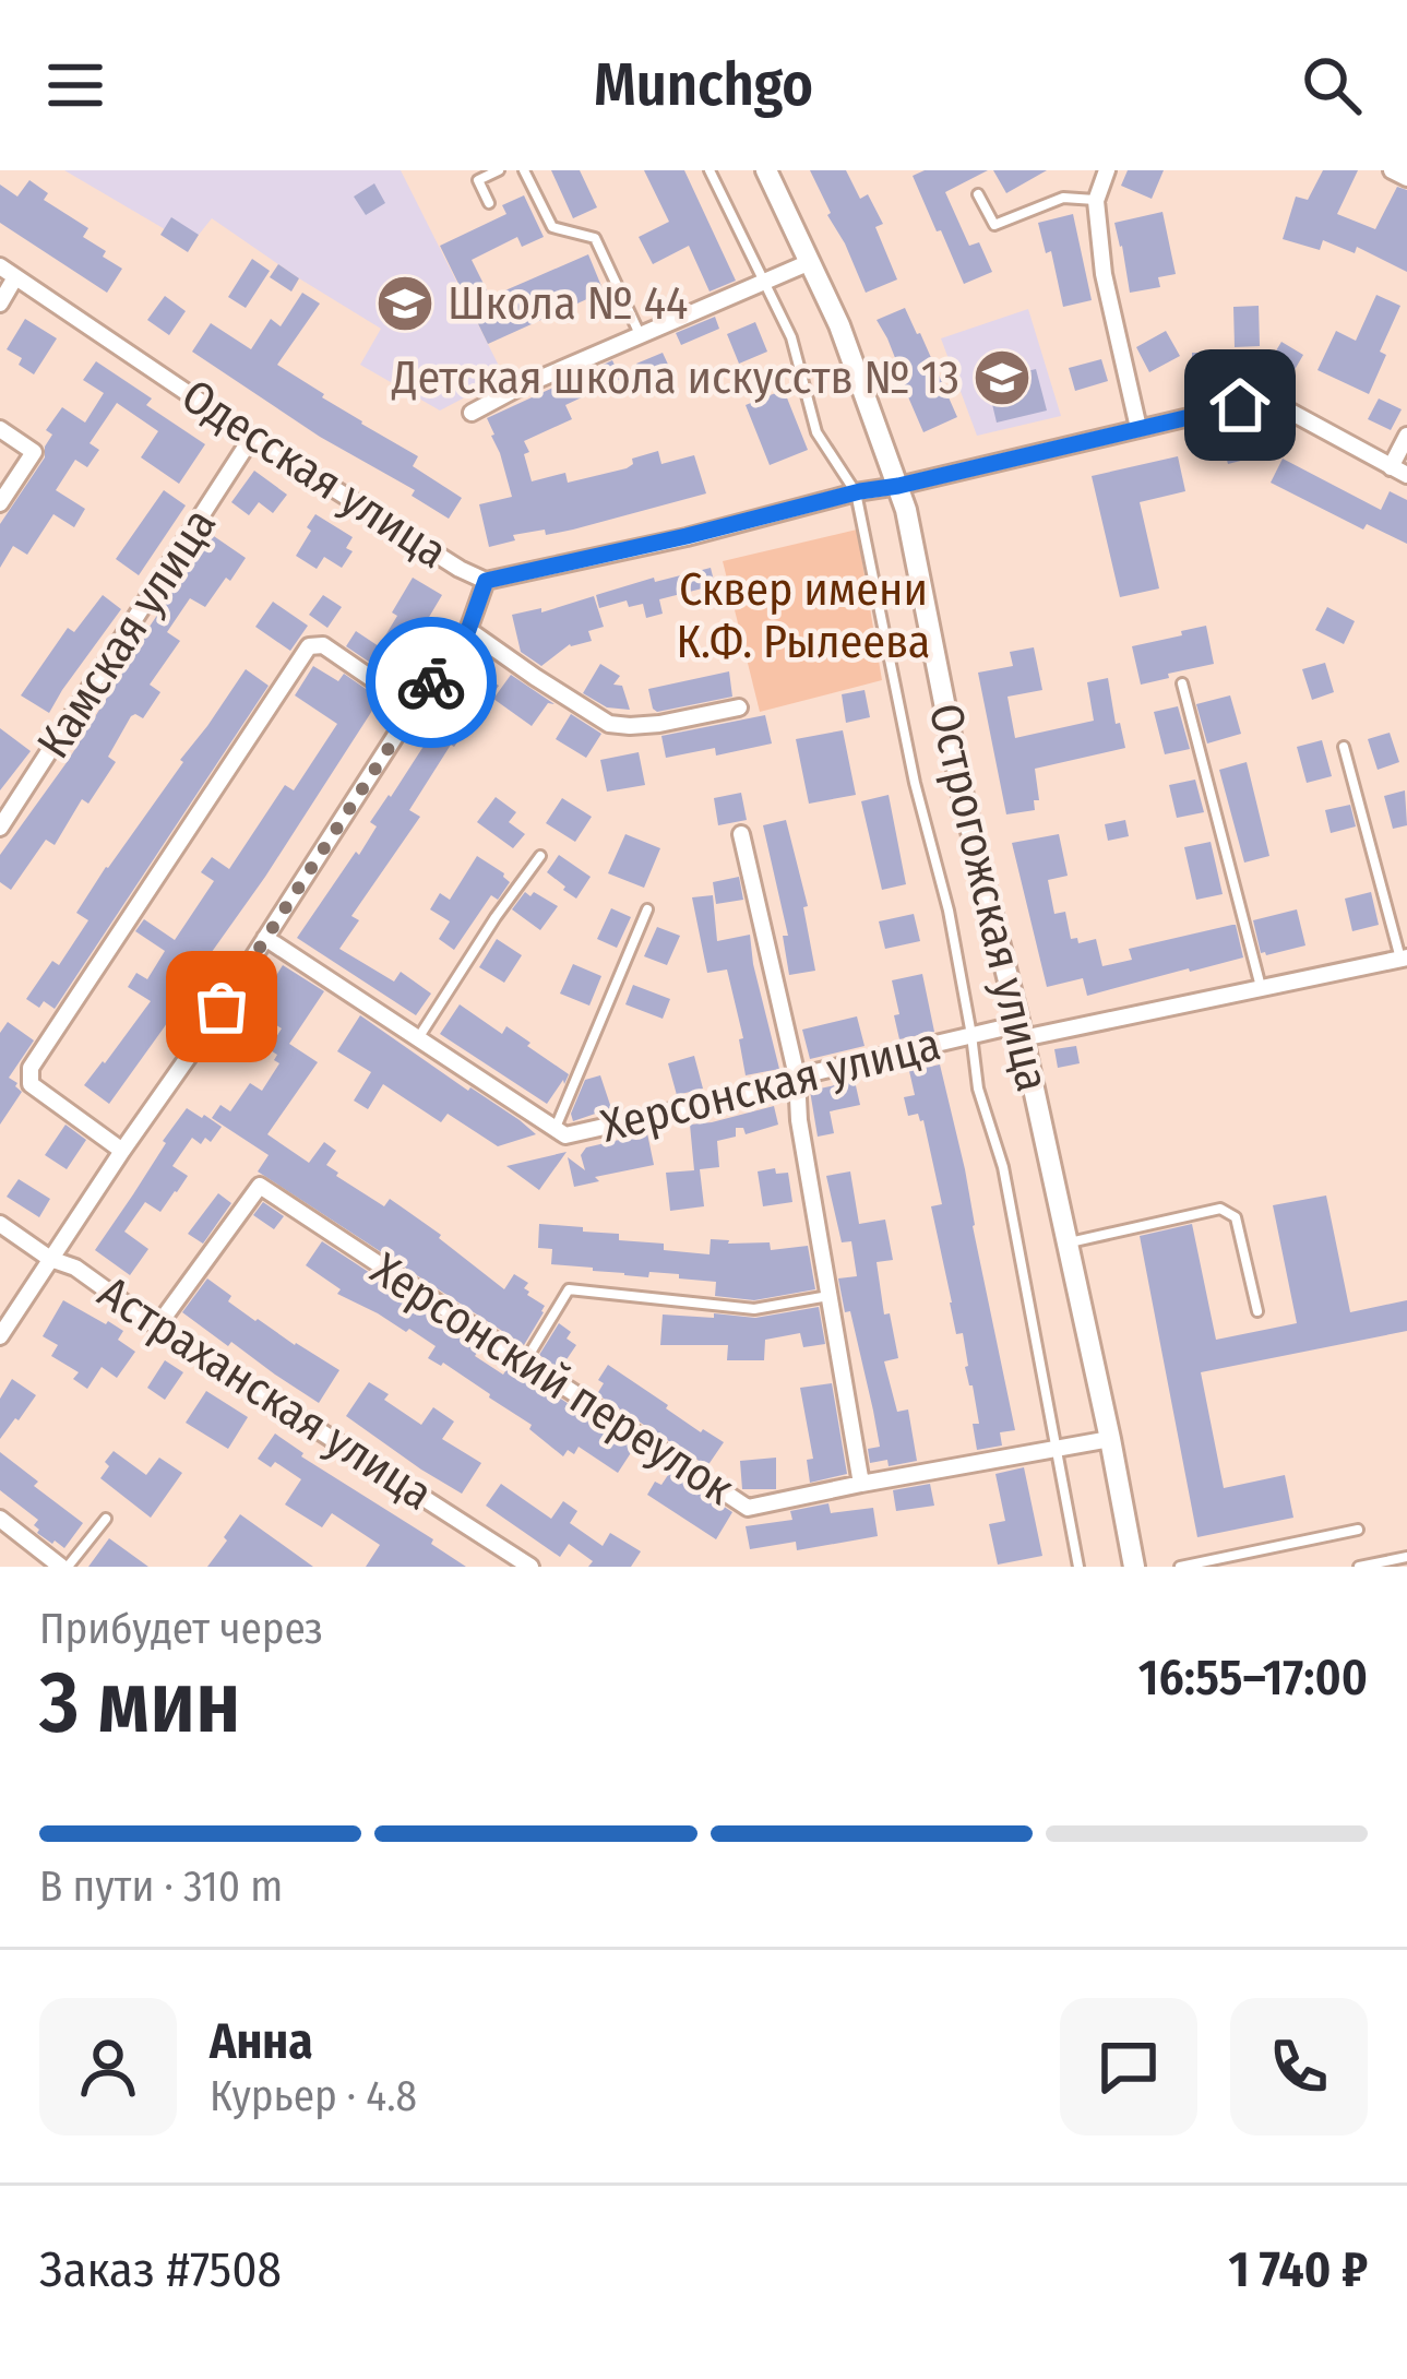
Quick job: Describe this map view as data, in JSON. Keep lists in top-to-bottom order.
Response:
{
  "streets": {
    "street": [
      "Одесская улица",
      "Камская улица",
      "Острогожская улица",
      "Херсонская улица",
      "Херсонский переулок",
      "Астраханская улица"
    ]
  },
  "crossings": [
    ["Одесская улица", "Камская улица"],
    ["Одесская улица", "Острогожская улица"],
    ["Острогожская улица", "Херсонская улица"],
    ["Острогожская улица", "Херсонский переулок"],
    ["Херсонский переулок", "Астраханская улица"]
  ],
  "parks": ["Сквер имени К.Ф. Рылеева"],
  "places": {
    "school or university": ["Школа № 44", "Детская школа искусств № 13"]
  },
  "page": {
    "header": "Munchgo",
    "heading": ["3 мин", "Прибудет через", "16:55–17:00"],
    "panel": [
      "Анна",
      "Курьер · 4.8",
      "Заказ #7508",
      "1 740 ₽"
    ],
    "bar": "В пути · 310 m"
  }
}
